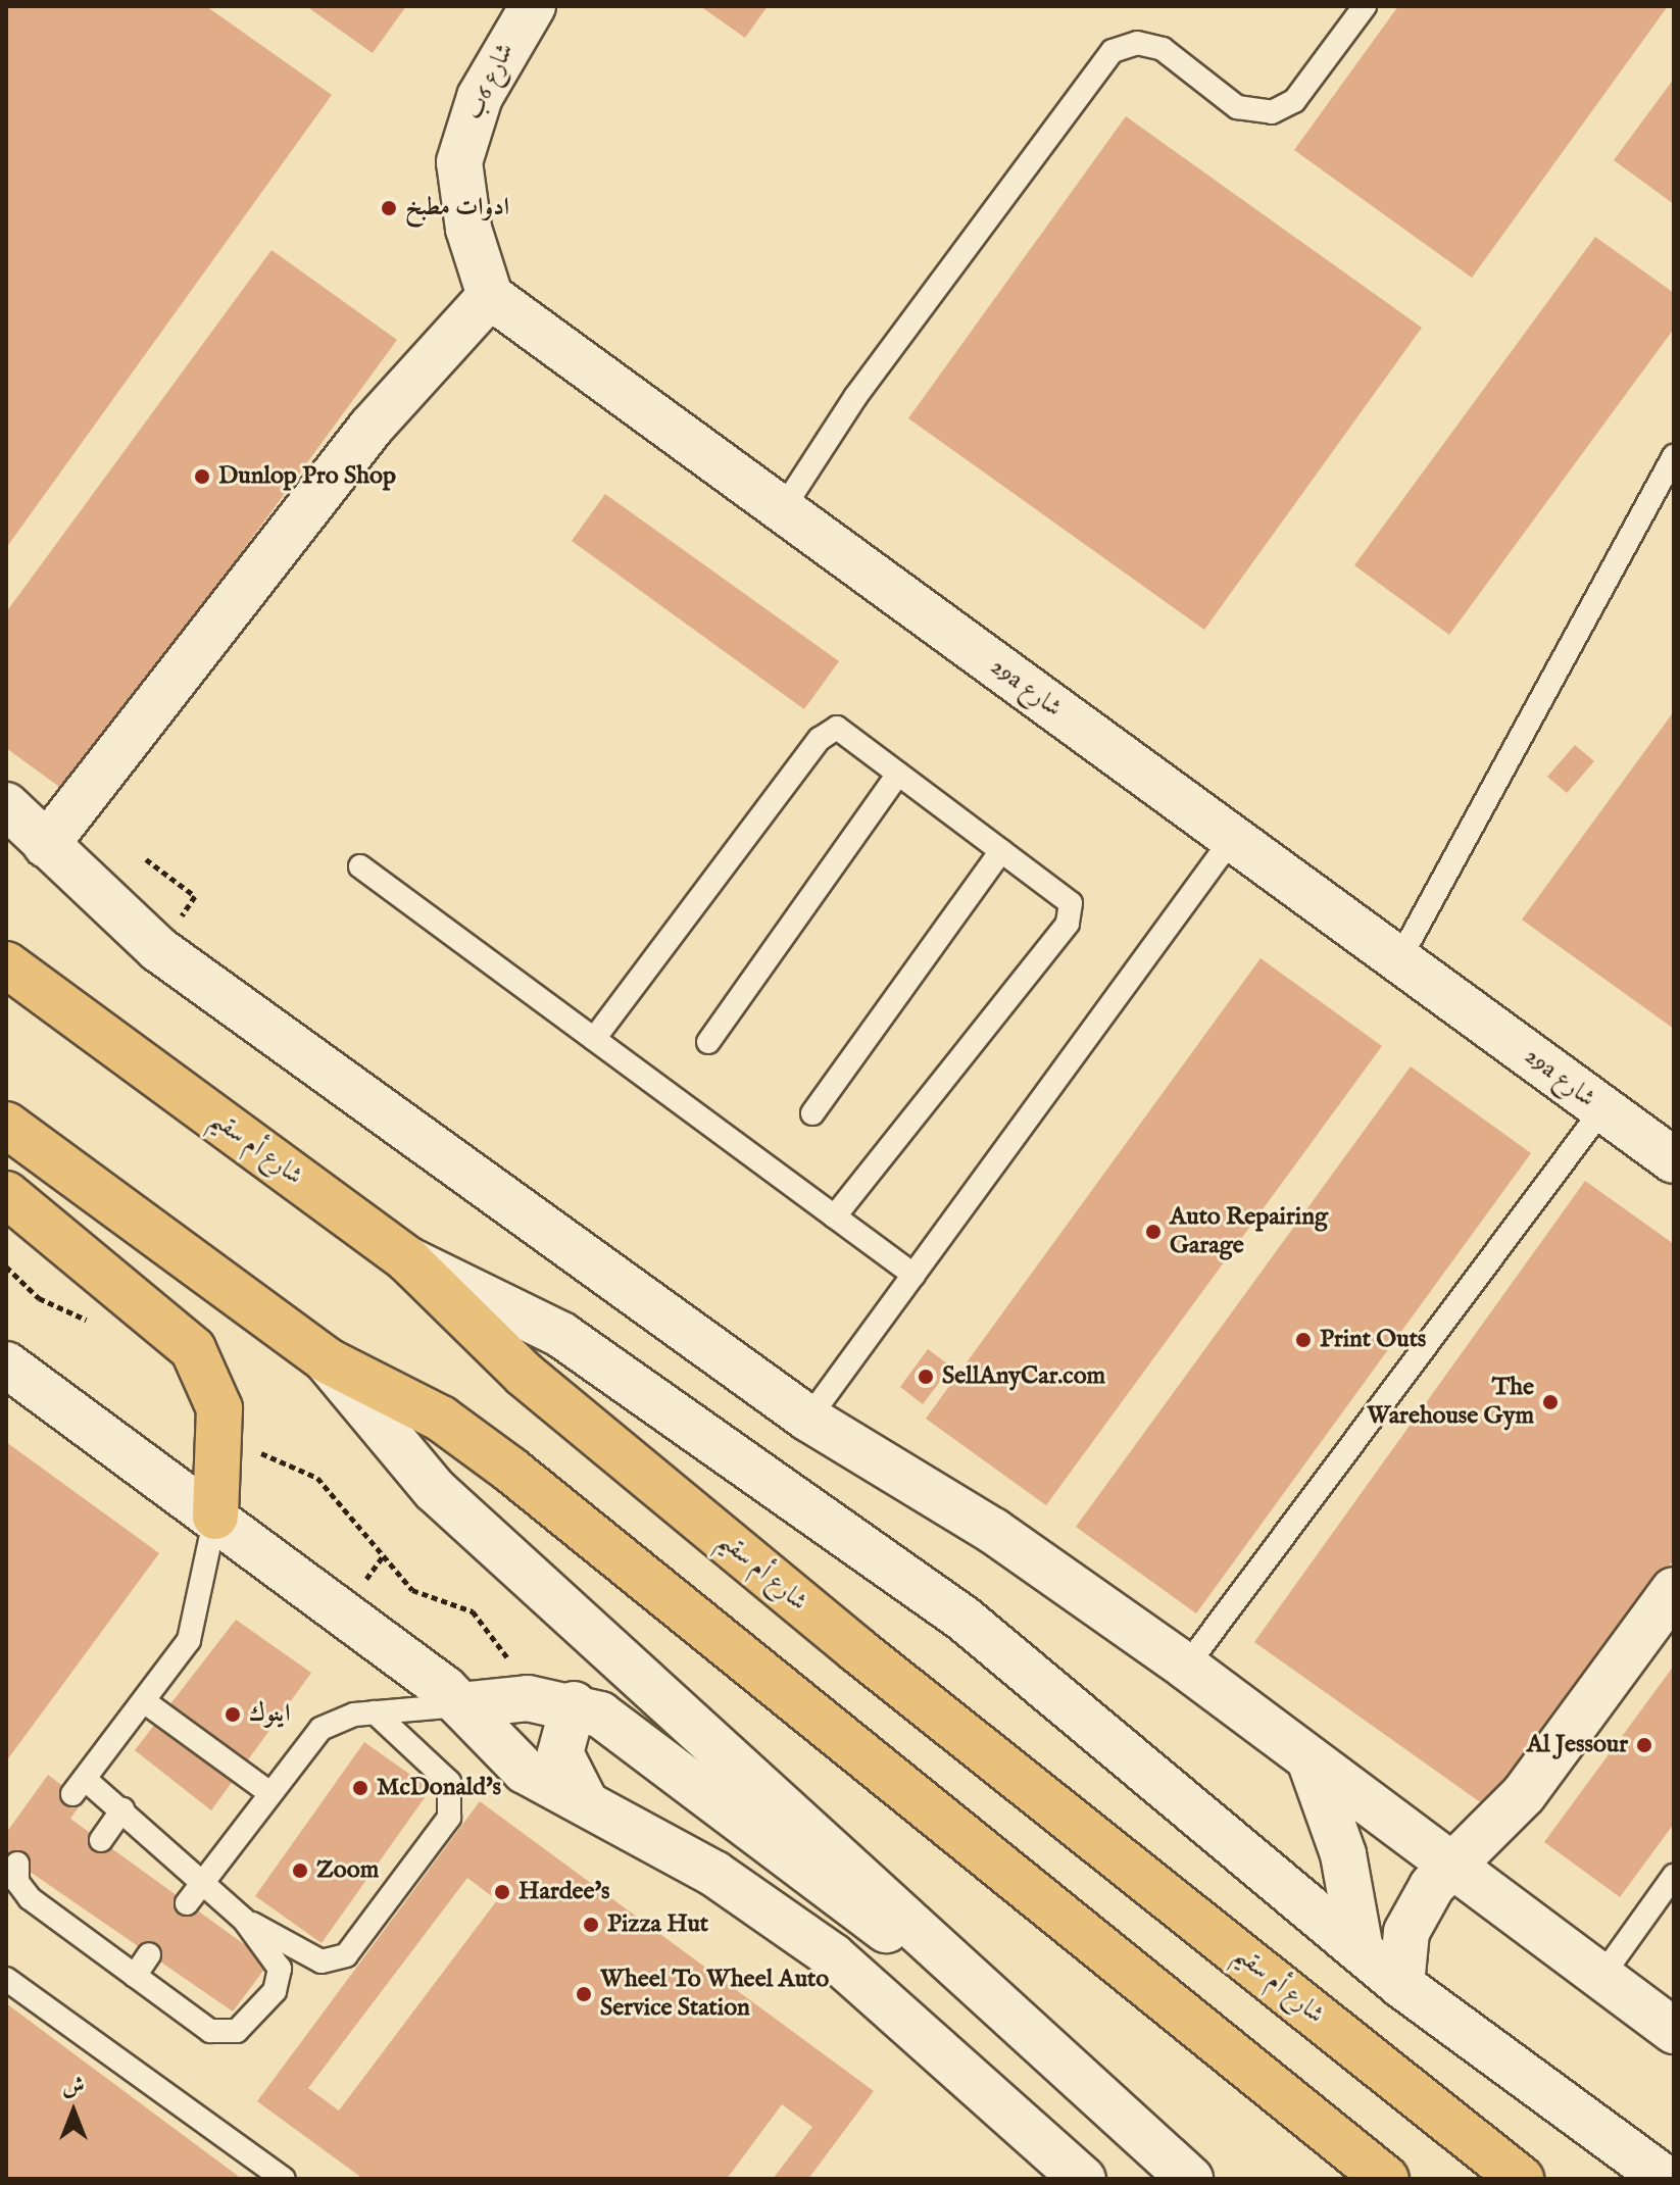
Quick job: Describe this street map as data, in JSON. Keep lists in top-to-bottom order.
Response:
{
  "streets": {
    "main road": ["شارع أم سقيم"],
    "street": ["شارع 6ب", "29a شارع"]
  },
  "crossings": [
    ["شارع 6ب", "29a شارع"]
  ],
  "places": [
    "ادوات مطبخ",
    "Dunlop Pro Shop",
    "Auto Repairing Garage",
    "Print Outs",
    "SellAnyCar.com",
    "The Warehouse Gym",
    "اينوك",
    "Al Jessour",
    "McDonald's",
    "Zoom",
    "Hardee's",
    "Pizza Hut",
    "Wheel To Wheel Auto Service Station"
  ],
  "north": "top"
}
